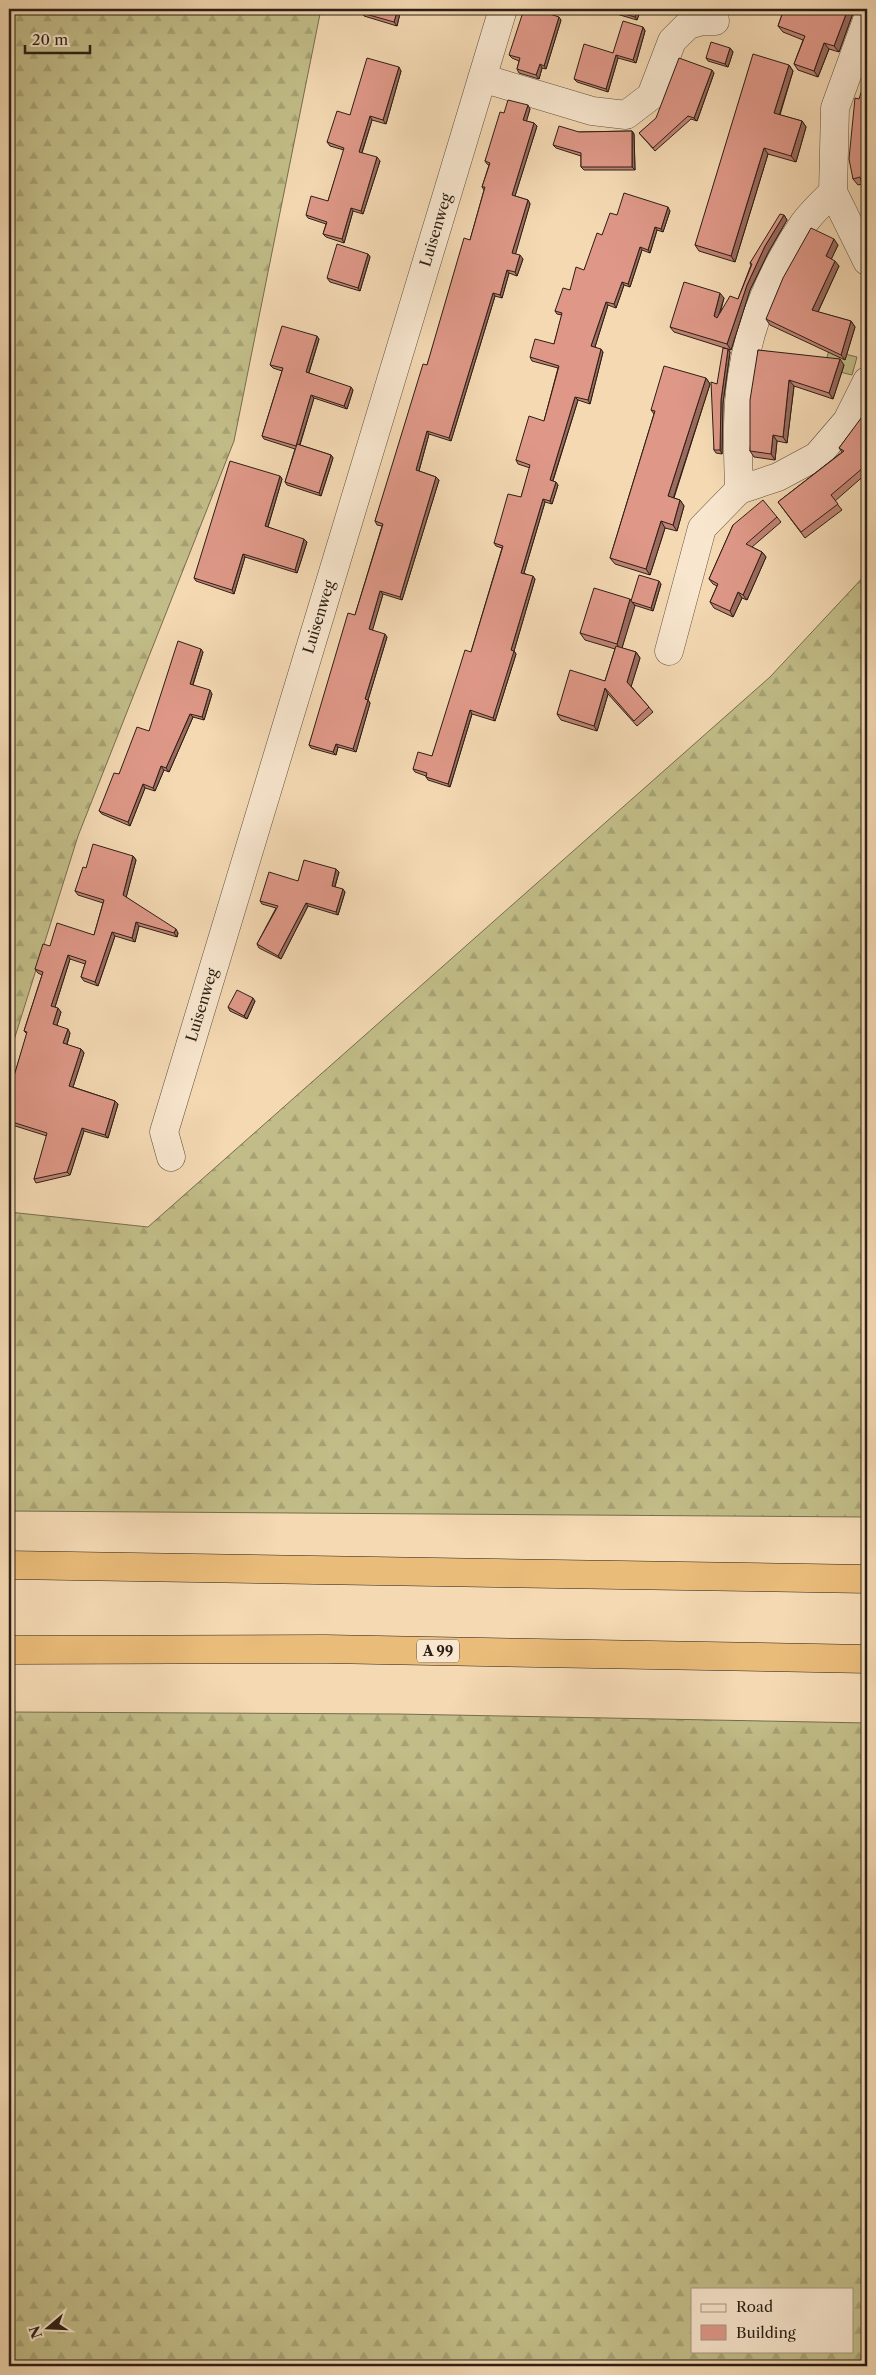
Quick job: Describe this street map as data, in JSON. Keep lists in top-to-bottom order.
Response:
{
  "streets": {
    "highway": ["A 99"],
    "street": ["Luisenweg"]
  },
  "legend": ["Road", "Building"],
  "scale_bar": "20 m",
  "north": "left"
}
